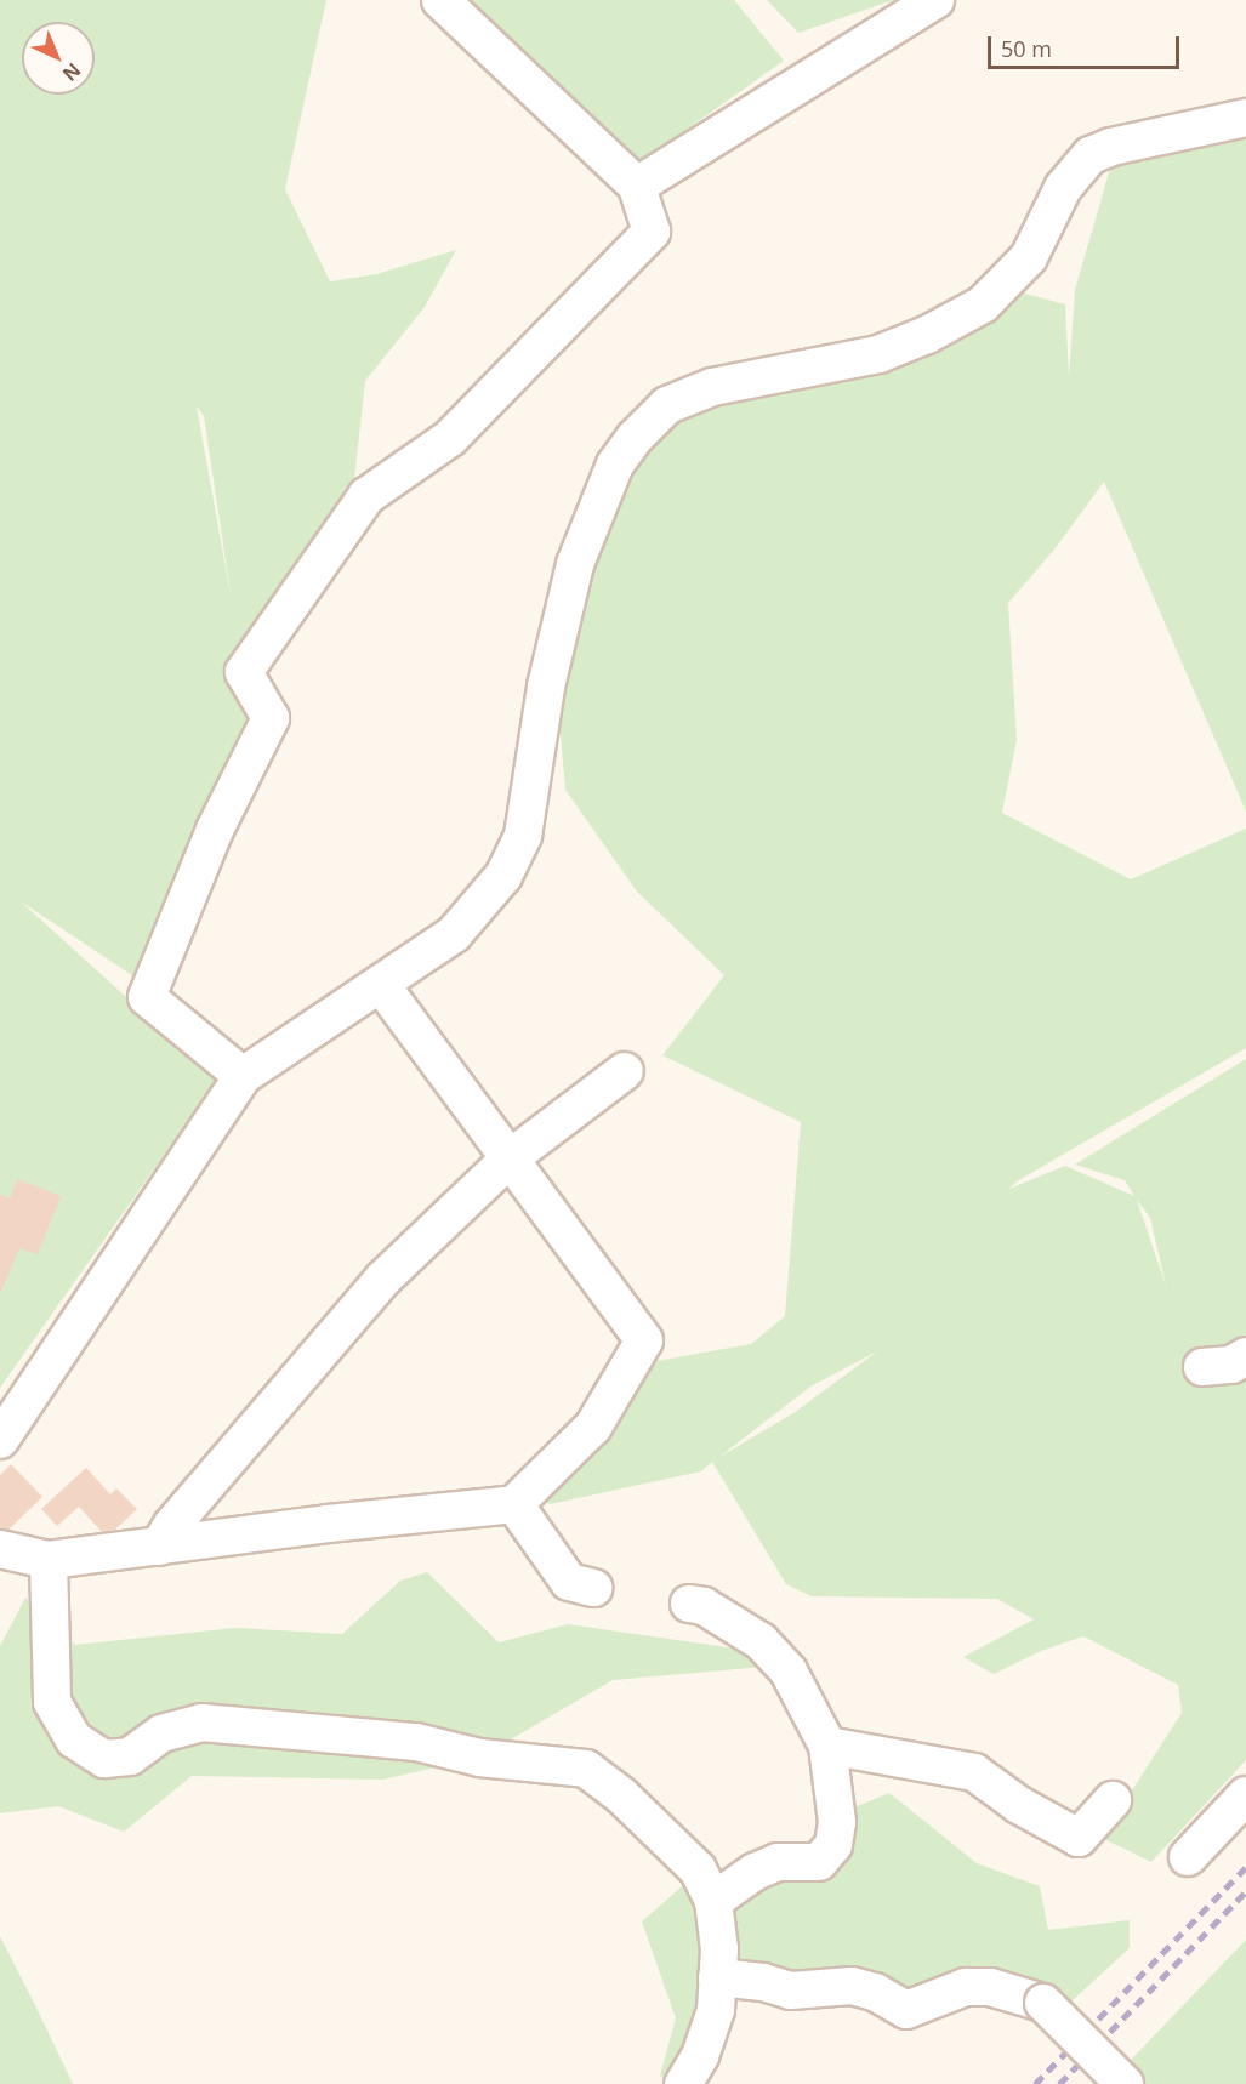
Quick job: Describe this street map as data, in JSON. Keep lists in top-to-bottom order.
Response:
{
  "scale_bar": "50 m",
  "north": "bottom right"
}
